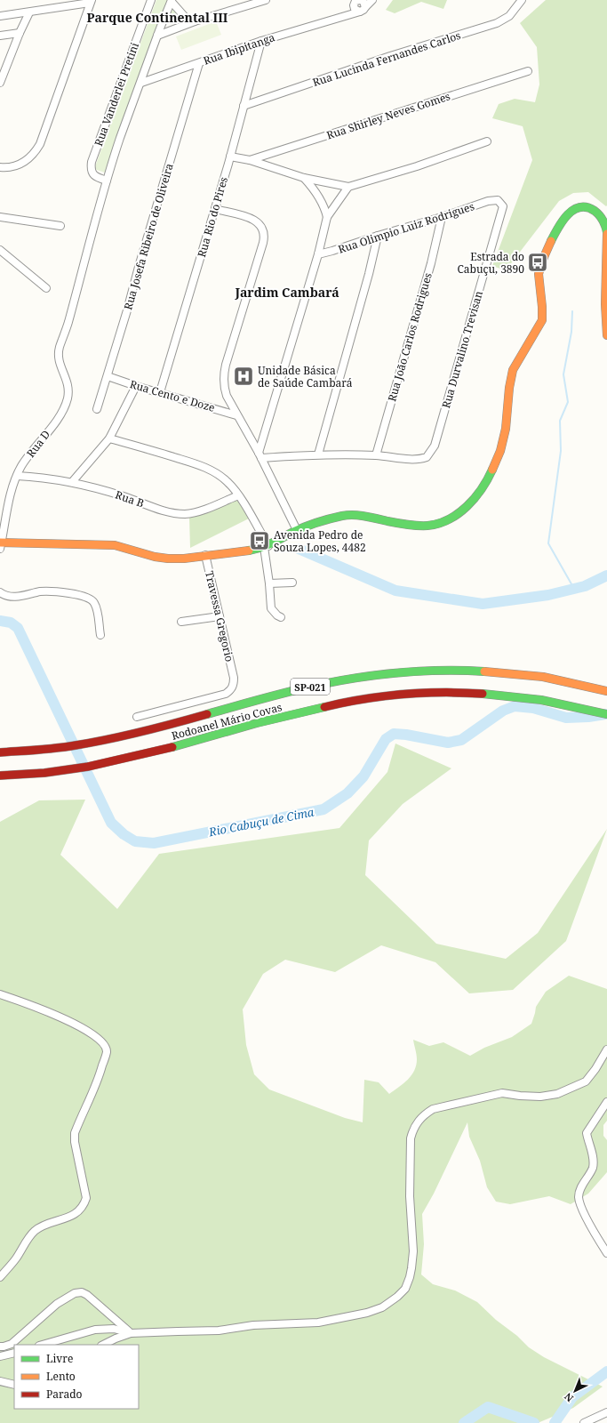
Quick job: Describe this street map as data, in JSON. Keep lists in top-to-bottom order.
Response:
{
  "streets": {
    "main road": ["SP-021", "Rodoanel Mário Covas"],
    "street": [
      "Rua Ibipitanga",
      "Rua Lucinda Fernandes Carlos",
      "Rua Vanderlei Pretini",
      "Rua Shirley Neves Gomes",
      "Rua Rio do Pires",
      "Rua Olimpio Luiz Rodrigues",
      "Rua Josefa Ribeiro de Oliveira",
      "Rua João Carlos Rodrigues",
      "Rua Durvalino Trevisan",
      "Rua Cento e Doze",
      "Rua D",
      "Rua B",
      "Travessa Gregorio"
    ]
  },
  "crossings": [
    ["Rua Ibipitanga", "Rua Vanderlei Pretini"],
    ["Rua Ibipitanga", "Rua Rio do Pires"],
    ["Rua Ibipitanga", "Rua Josefa Ribeiro de Oliveira"],
    ["Rua Lucinda Fernandes Carlos", "Rua Rio do Pires"],
    ["Rua Vanderlei Pretini", "Rua D"],
    ["Rua Rio do Pires", "Rua Cento e Doze"],
    ["Rua Olimpio Luiz Rodrigues", "Rua João Carlos Rodrigues"],
    ["Rua Olimpio Luiz Rodrigues", "Rua Durvalino Trevisan"],
    ["Rua Josefa Ribeiro de Oliveira", "Rua Cento e Doze"],
    ["Rua João Carlos Rodrigues", "Rua Durvalino Trevisan"],
    ["Rua D", "Rua B"]
  ],
  "districts": ["Parque Continental III", "Jardim Cambará"],
  "water": ["Rio Cabuçu de Cima"],
  "places": {
    "bus stop": ["Estrada do Cabuçu, 3890", "Avenida Pedro de Souza Lopes, 4482"],
    "hospital": ["Unidade Básica de Saúde Cambará"]
  },
  "legend": ["Livre", "Lento", "Parado"],
  "north": "bottom left"
}
